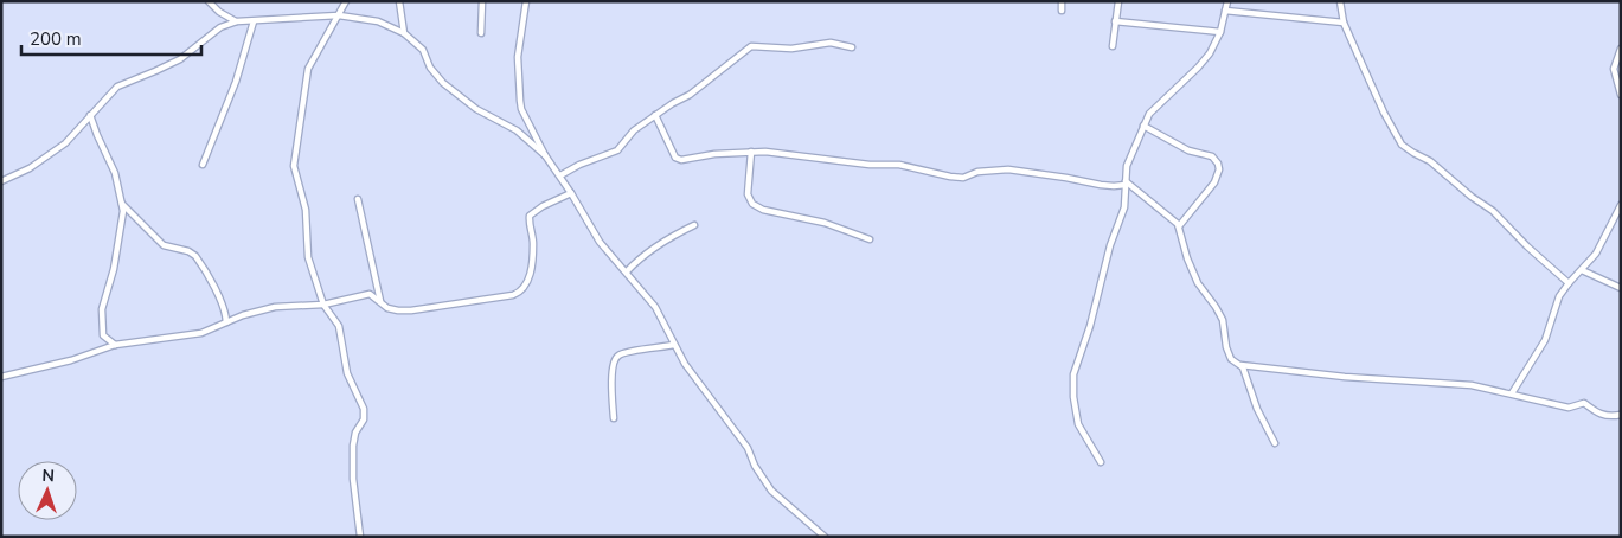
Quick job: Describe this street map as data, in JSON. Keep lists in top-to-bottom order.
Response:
{
  "scale_bar": "200 m",
  "north": "top"
}
